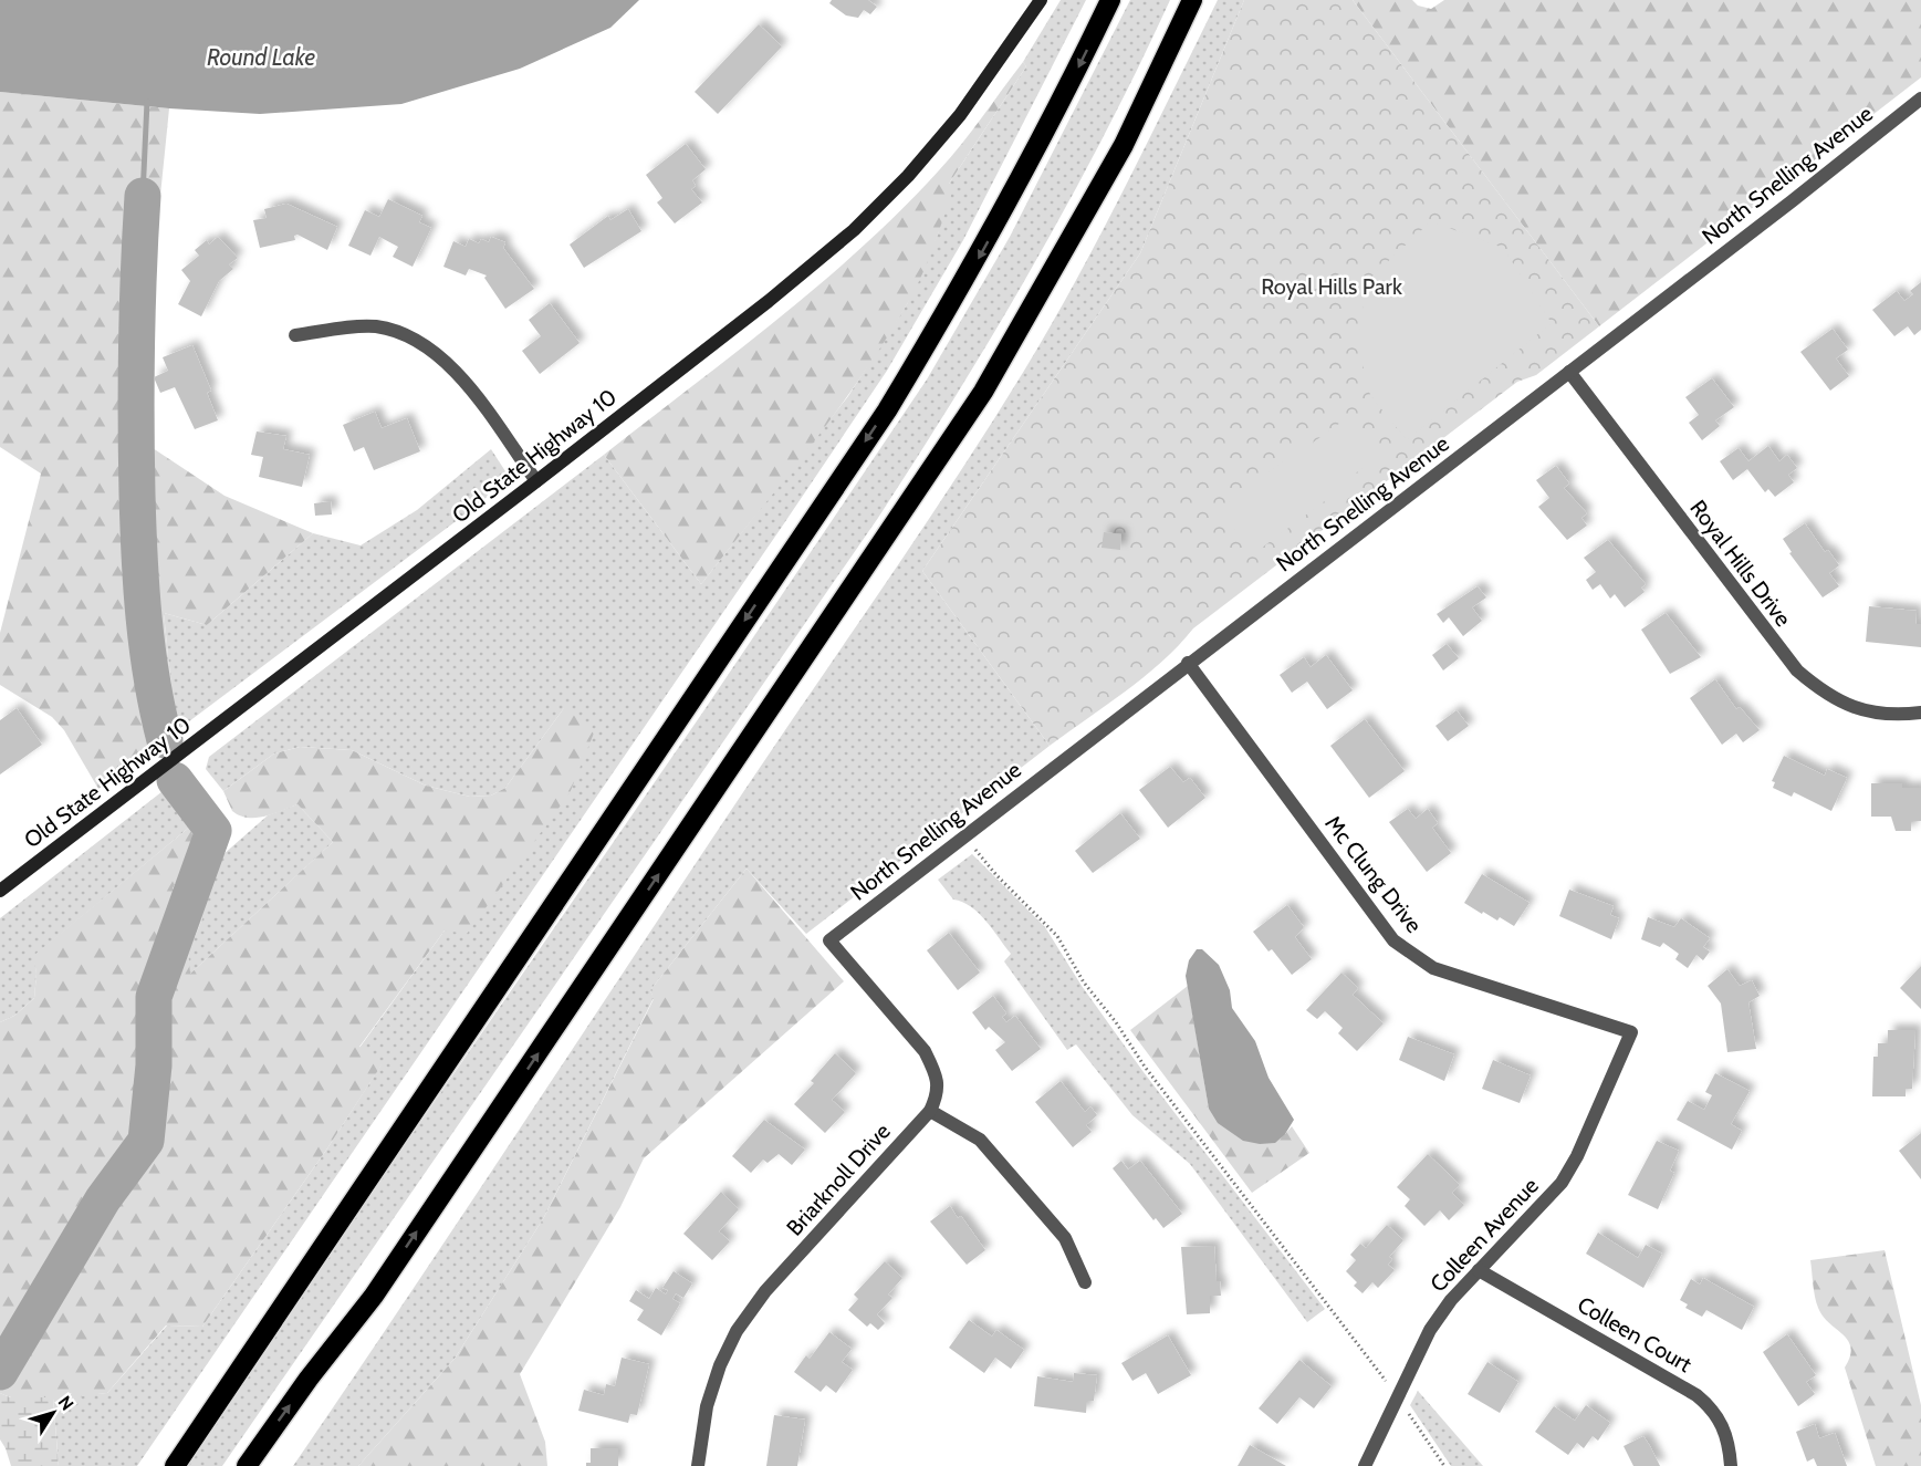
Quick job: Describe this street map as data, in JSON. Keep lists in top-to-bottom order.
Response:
{
  "streets": {
    "street": [
      "North Snelling Avenue",
      "Old State Highway 10",
      "Royal Hills Drive",
      "Mc Clung Drive",
      "Briarknoll Drive",
      "Colleen Avenue",
      "Colleen Court"
    ]
  },
  "crossings": [
    ["North Snelling Avenue", "Royal Hills Drive"],
    ["North Snelling Avenue", "Mc Clung Drive"],
    ["North Snelling Avenue", "Briarknoll Drive"],
    ["Mc Clung Drive", "Colleen Avenue"],
    ["Colleen Avenue", "Colleen Court"]
  ],
  "water": ["Round Lake"],
  "parks": ["Royal Hills Park"],
  "north": "top right"
}
